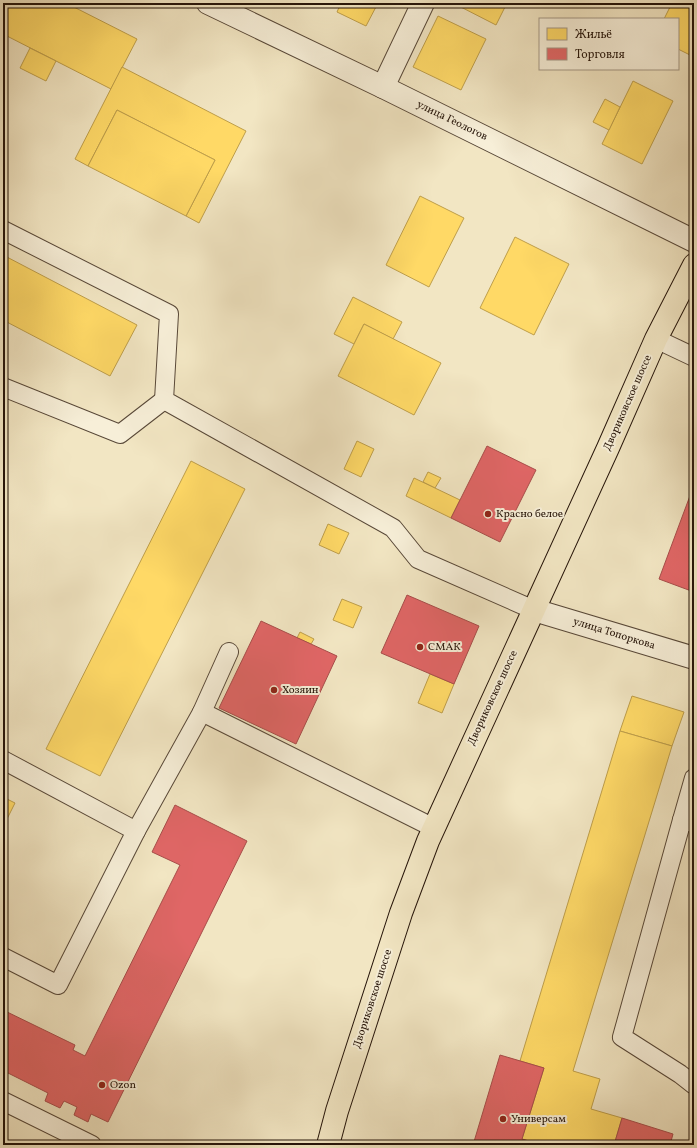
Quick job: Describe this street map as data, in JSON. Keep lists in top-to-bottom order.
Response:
{
  "streets": {
    "main road": ["Двориковское шоссе"],
    "street": ["улица Геологов", "улица Топоркова"]
  },
  "crossings": [
    ["Двориковское шоссе", "улица Топоркова"]
  ],
  "places": [
    "Красно белое",
    "СМАК",
    "Хозяин",
    "Ozon",
    "Универсам"
  ],
  "legend": ["Жильё", "Торговля"]
}
